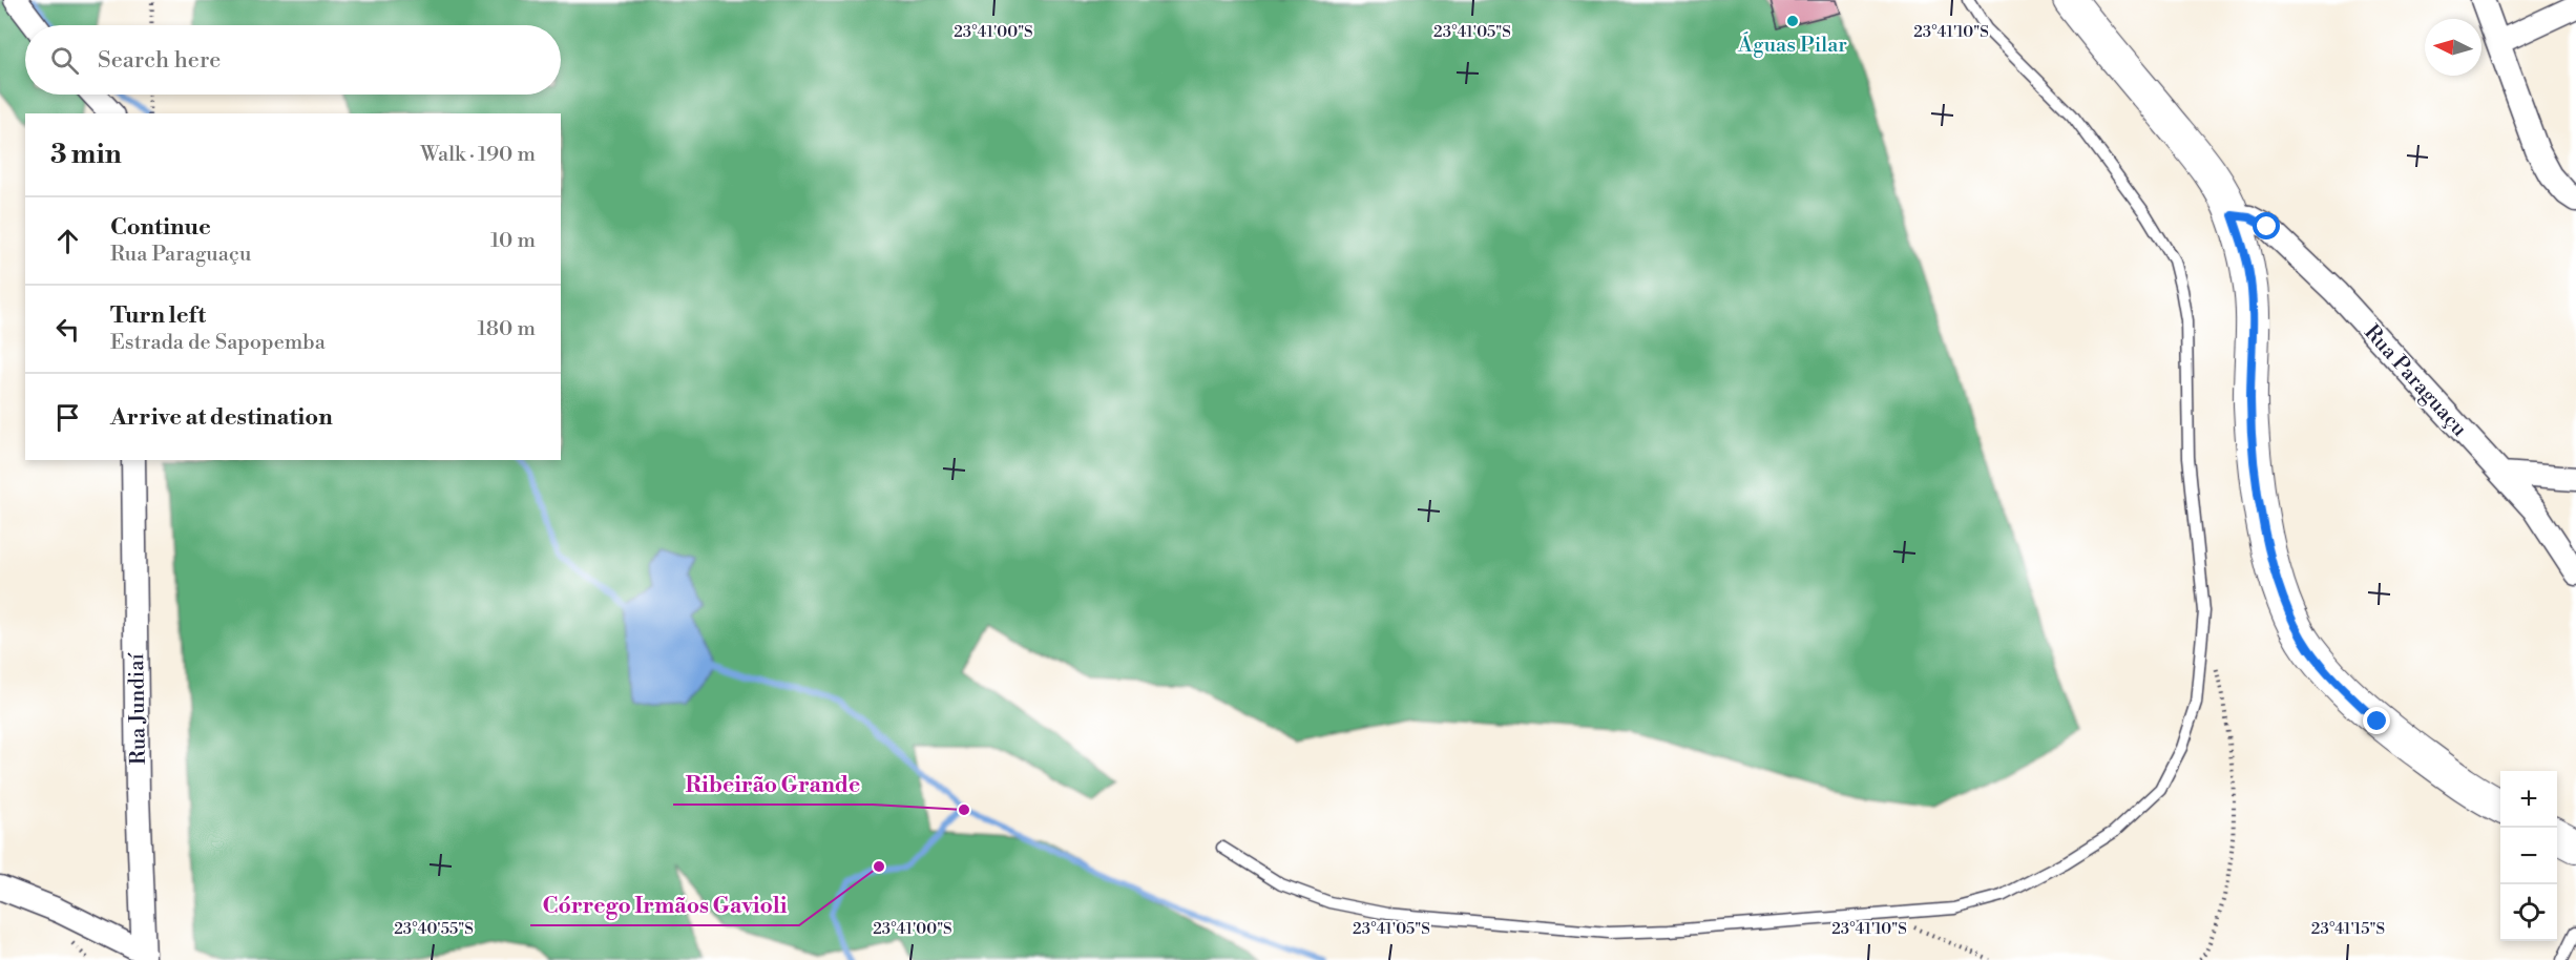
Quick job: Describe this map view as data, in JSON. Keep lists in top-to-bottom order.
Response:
{
  "streets": {
    "street": ["Rua Paraguaçu", "Rua Jundiaí"]
  },
  "places": ["Águas Pilar", "Ribeirão Grande", "Córrego Irmãos Gavioli"],
  "north": "left",
  "page": {
    "search": "Search here",
    "heading": ["3 min", "Walk · 190 m"],
    "list": [
      ["Continue", "Rua Paraguaçu", "10 m"],
      ["Turn left", "Estrada de Sapopemba", "180 m"],
      "Arrive at destination"
    ],
    "map_buttons": ["+", "−"]
  },
  "coordinates": [
    "23°41'00\"S",
    "23°41'05\"S",
    "23°41'10\"S",
    "23°40'55\"S",
    "23°41'15\"S"
  ]
}
